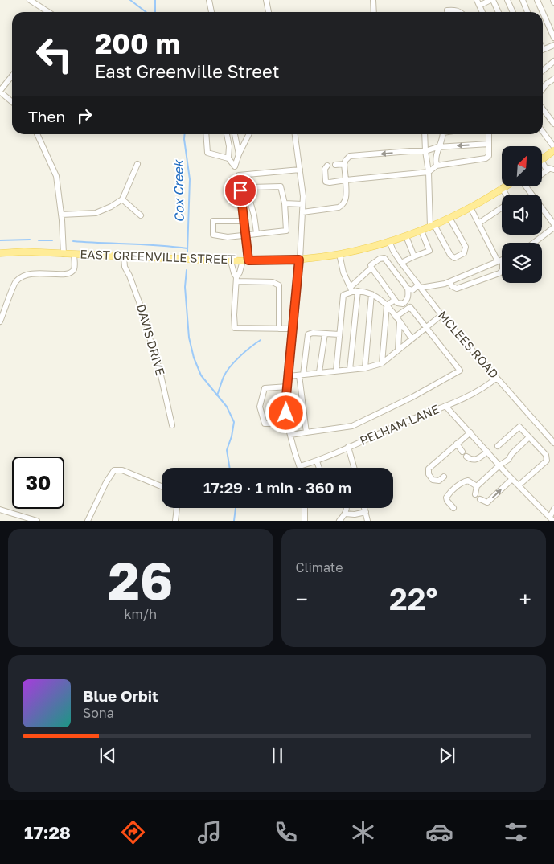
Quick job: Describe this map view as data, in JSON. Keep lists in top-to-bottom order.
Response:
{
  "streets": {
    "main road": ["EAST GREENVILLE STREET"],
    "street": ["DAVIS DRIVE", "MCLEES ROAD", "PELHAM LANE"]
  },
  "crossings": [
    ["EAST GREENVILLE STREET", "DAVIS DRIVE"],
    ["EAST GREENVILLE STREET", "MCLEES ROAD"],
    ["MCLEES ROAD", "PELHAM LANE"]
  ],
  "water": ["Cox Creek"],
  "north": "top right",
  "page": {
    "turn": ["200 m", "East Greenville Street"],
    "then": "Then",
    "limit": "30",
    "trip": "17:29 · 1 min · 360 m",
    "tile": [
      ["26", "km/h"],
      "Climate"
    ],
    "heat": ["−", "22°", "+"],
    "song": ["Blue Orbit", "Sona"],
    "tabs": "17:28"
  }
}
